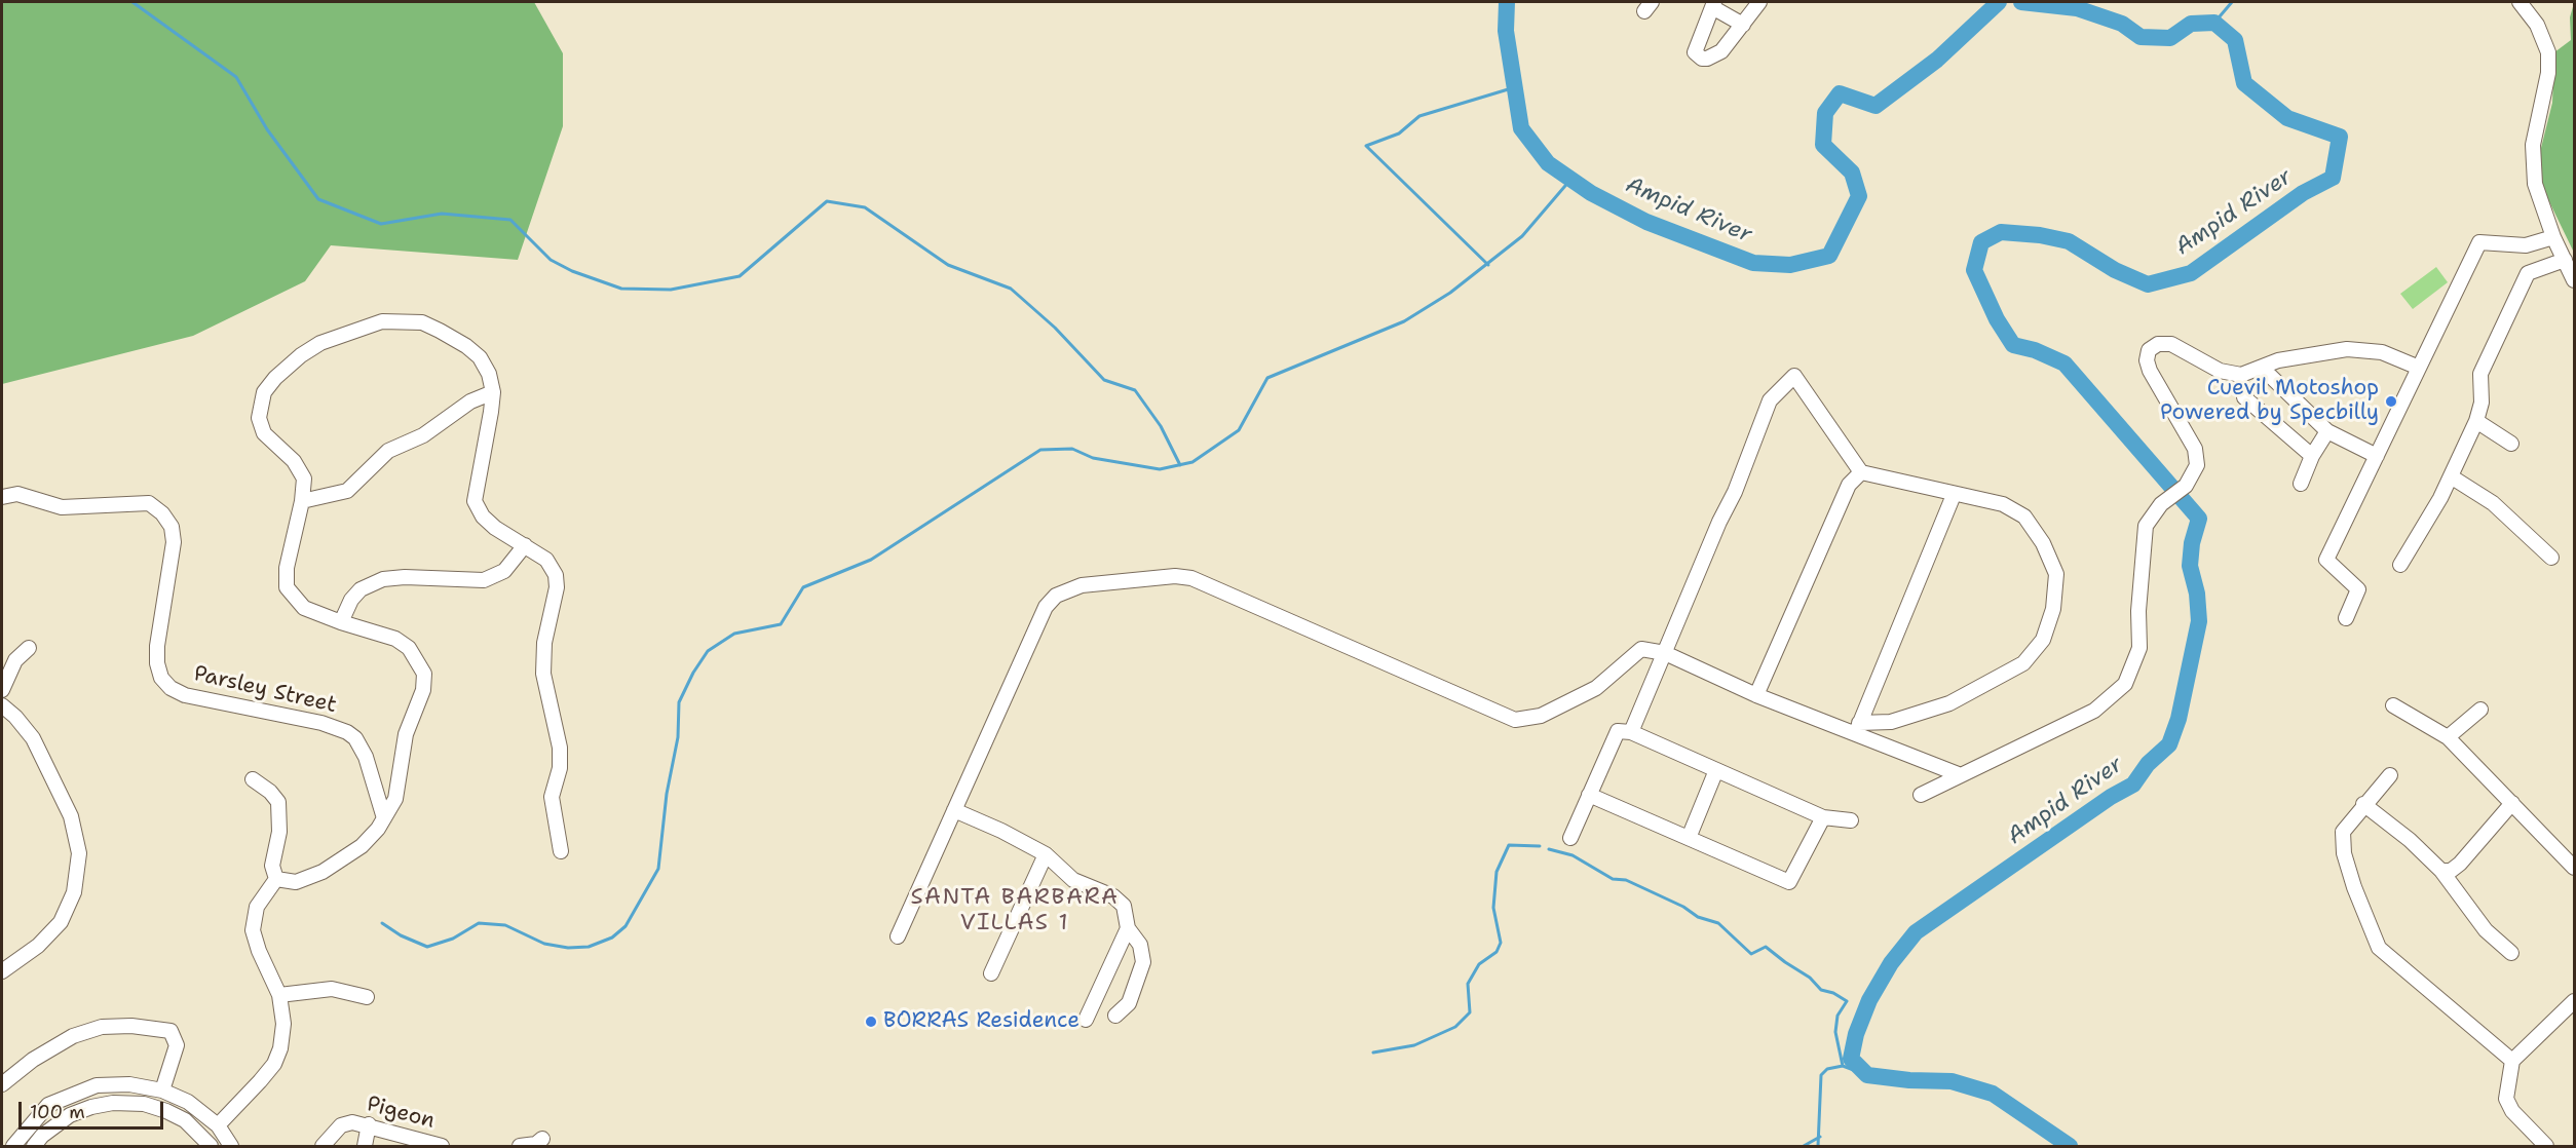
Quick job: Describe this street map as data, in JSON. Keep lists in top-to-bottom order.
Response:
{
  "streets": {
    "street": ["Parsley Street", "Pigeon"]
  },
  "districts": ["SANTA BARBARA VILLAS 1"],
  "water": ["Ampid River"],
  "places": ["Cuevil Motoshop Powered by Specbilly", "BORRAS Residence"],
  "scale_bar": "100 m"
}
